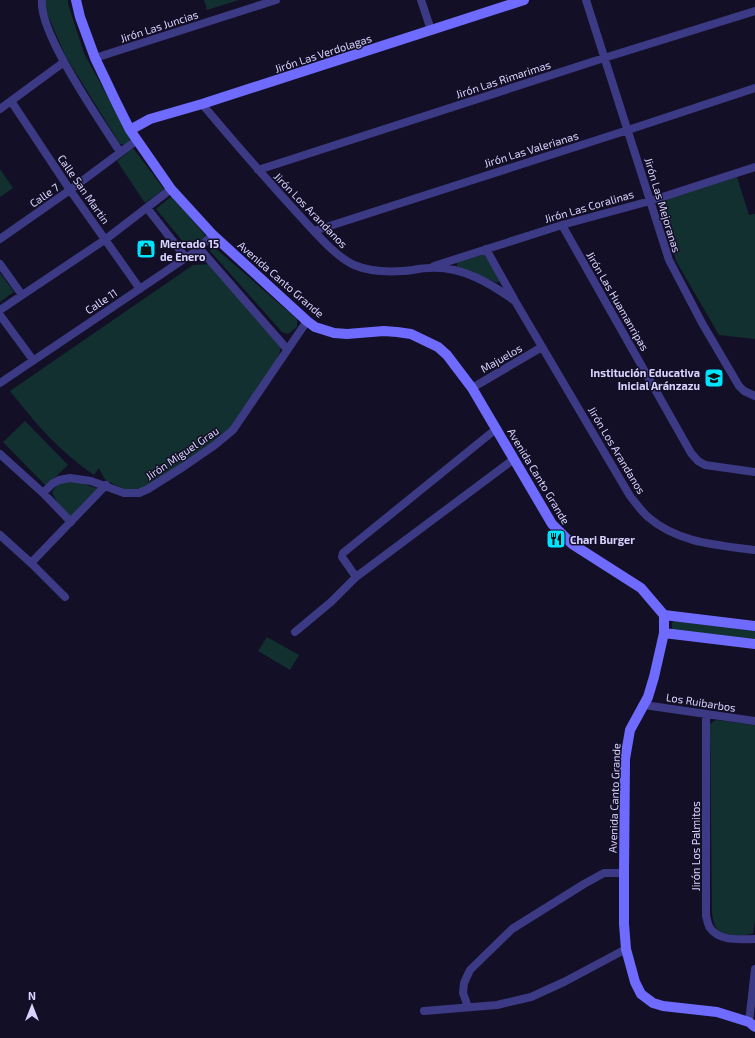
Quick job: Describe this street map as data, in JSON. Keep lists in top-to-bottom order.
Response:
{
  "streets": {
    "street": [
      "Jirón Las Juncias",
      "Jirón Las Verdolagas",
      "Jirón Las Rimarimas",
      "Jirón Las Valerianas",
      "Calle San Martin",
      "Calle 7",
      "Jirón Las Mejoranas",
      "Jirón Las Coralinas",
      "Jirón Los Arandanos",
      "Avenida Canto Grande",
      "Calle 11",
      "Jirón Las Huamanripas",
      "Majuelos",
      "Jirón Miguel Grau",
      "Los Ruibarbos",
      "Jirón Los Palmitos"
    ]
  },
  "crossings": [
    ["Jirón Las Juncias", "Avenida Canto Grande"],
    ["Jirón Las Verdolagas", "Jirón Los Arandanos"],
    ["Jirón Las Verdolagas", "Avenida Canto Grande"],
    ["Jirón Las Rimarimas", "Jirón Las Mejoranas"],
    ["Jirón Las Rimarimas", "Jirón Los Arandanos"],
    ["Jirón Las Valerianas", "Jirón Las Mejoranas"],
    ["Jirón Las Valerianas", "Jirón Los Arandanos"],
    ["Calle San Martin", "Calle 7"],
    ["Calle San Martin", "Calle 11"],
    ["Calle 7", "Avenida Canto Grande"],
    ["Jirón Las Mejoranas", "Jirón Las Coralinas"],
    ["Jirón Las Coralinas", "Jirón Los Arandanos"],
    ["Jirón Las Coralinas", "Jirón Las Huamanripas"],
    ["Jirón Los Arandanos", "Majuelos"],
    ["Avenida Canto Grande", "Calle 11"],
    ["Avenida Canto Grande", "Majuelos"],
    ["Avenida Canto Grande", "Jirón Miguel Grau"],
    ["Avenida Canto Grande", "Los Ruibarbos"],
    ["Los Ruibarbos", "Jirón Los Palmitos"]
  ],
  "places": {
    "shop": ["Mercado 15 de Enero"],
    "school or university": ["Institución Educativa Inicial Aránzazu"],
    "restaurant": ["Chari Burger"]
  },
  "north": "top"
}
